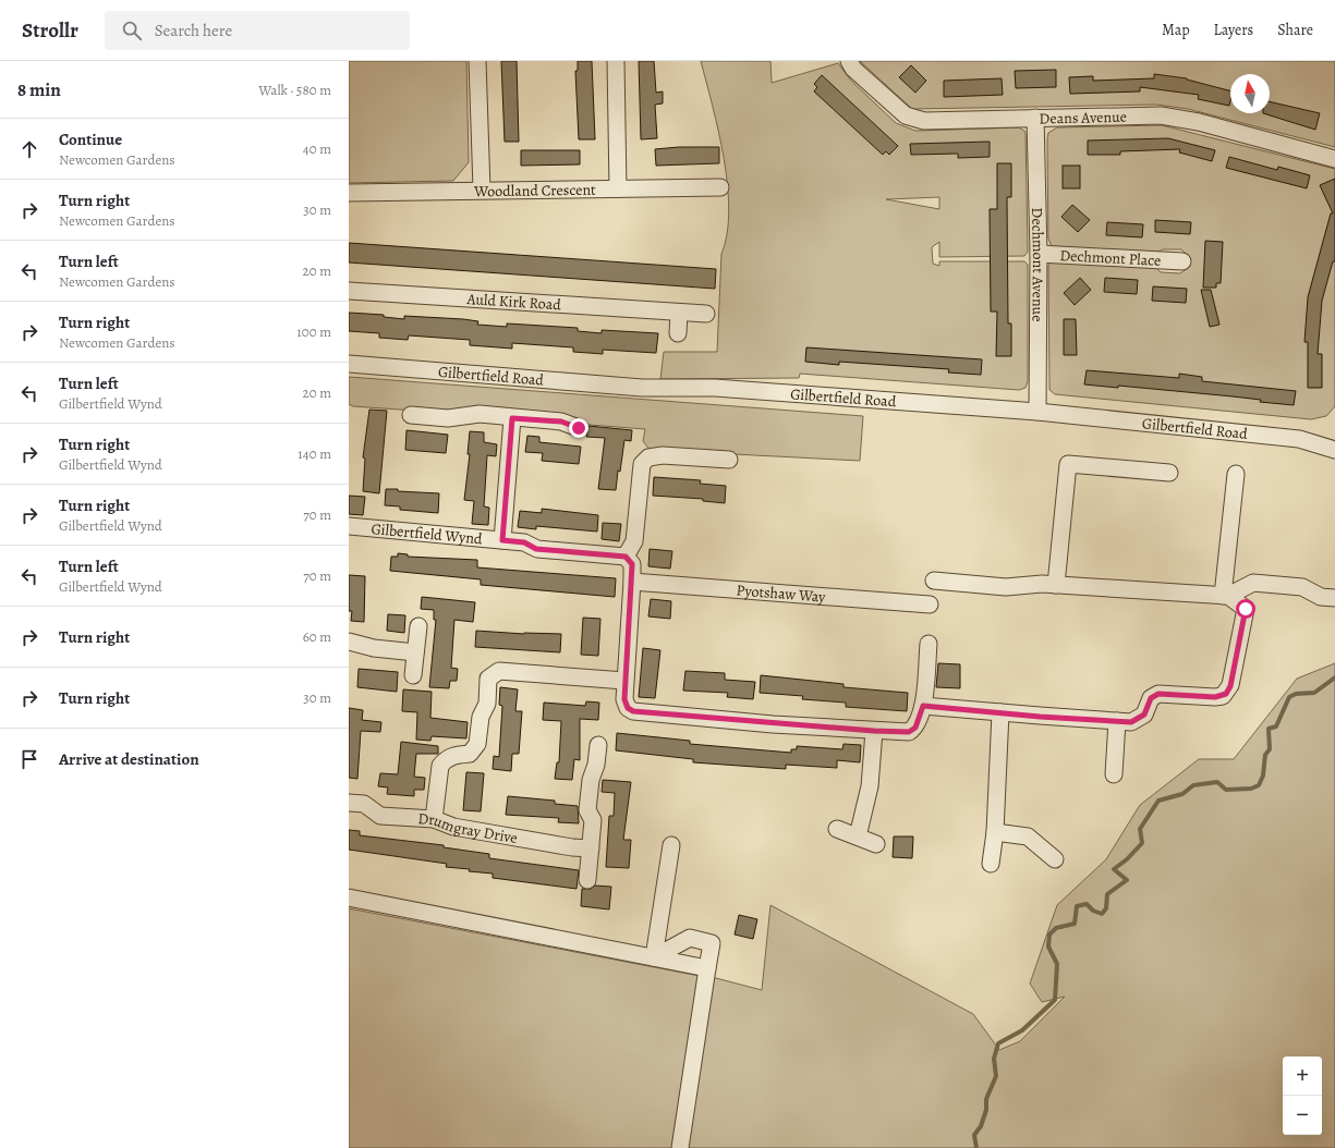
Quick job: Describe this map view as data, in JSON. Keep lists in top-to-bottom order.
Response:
{
  "streets": {
    "street": [
      "Deans Avenue",
      "Woodland Crescent",
      "Dechmont Place",
      "Dechmont Avenue",
      "Auld Kirk Road",
      "Gilbertfield Road",
      "Gilbertfield Wynd",
      "Pyotshaw Way",
      "Drumgray Drive"
    ]
  },
  "crossings": [
    ["Deans Avenue", "Dechmont Avenue"],
    ["Dechmont Place", "Dechmont Avenue"],
    ["Dechmont Avenue", "Gilbertfield Road"]
  ],
  "north": "top",
  "page": {
    "header": "Strollr",
    "search": "Search here",
    "nav": ["Map", "Layers", "Share"],
    "heading": ["8 min", "Walk · 580 m"],
    "list": [
      ["Continue", "Newcomen Gardens", "40 m"],
      ["Turn right", "Newcomen Gardens", "30 m"],
      ["Turn left", "Newcomen Gardens", "20 m"],
      ["Turn right", "Newcomen Gardens", "100 m"],
      ["Turn left", "Gilbertfield Wynd", "20 m"],
      ["Turn right", "Gilbertfield Wynd", "140 m"],
      ["Turn right", "Gilbertfield Wynd", "70 m"],
      ["Turn left", "Gilbertfield Wynd", "70 m"],
      ["Turn right", "60 m"],
      ["Turn right", "30 m"],
      "Arrive at destination"
    ],
    "map_buttons": ["+", "−"]
  }
}
